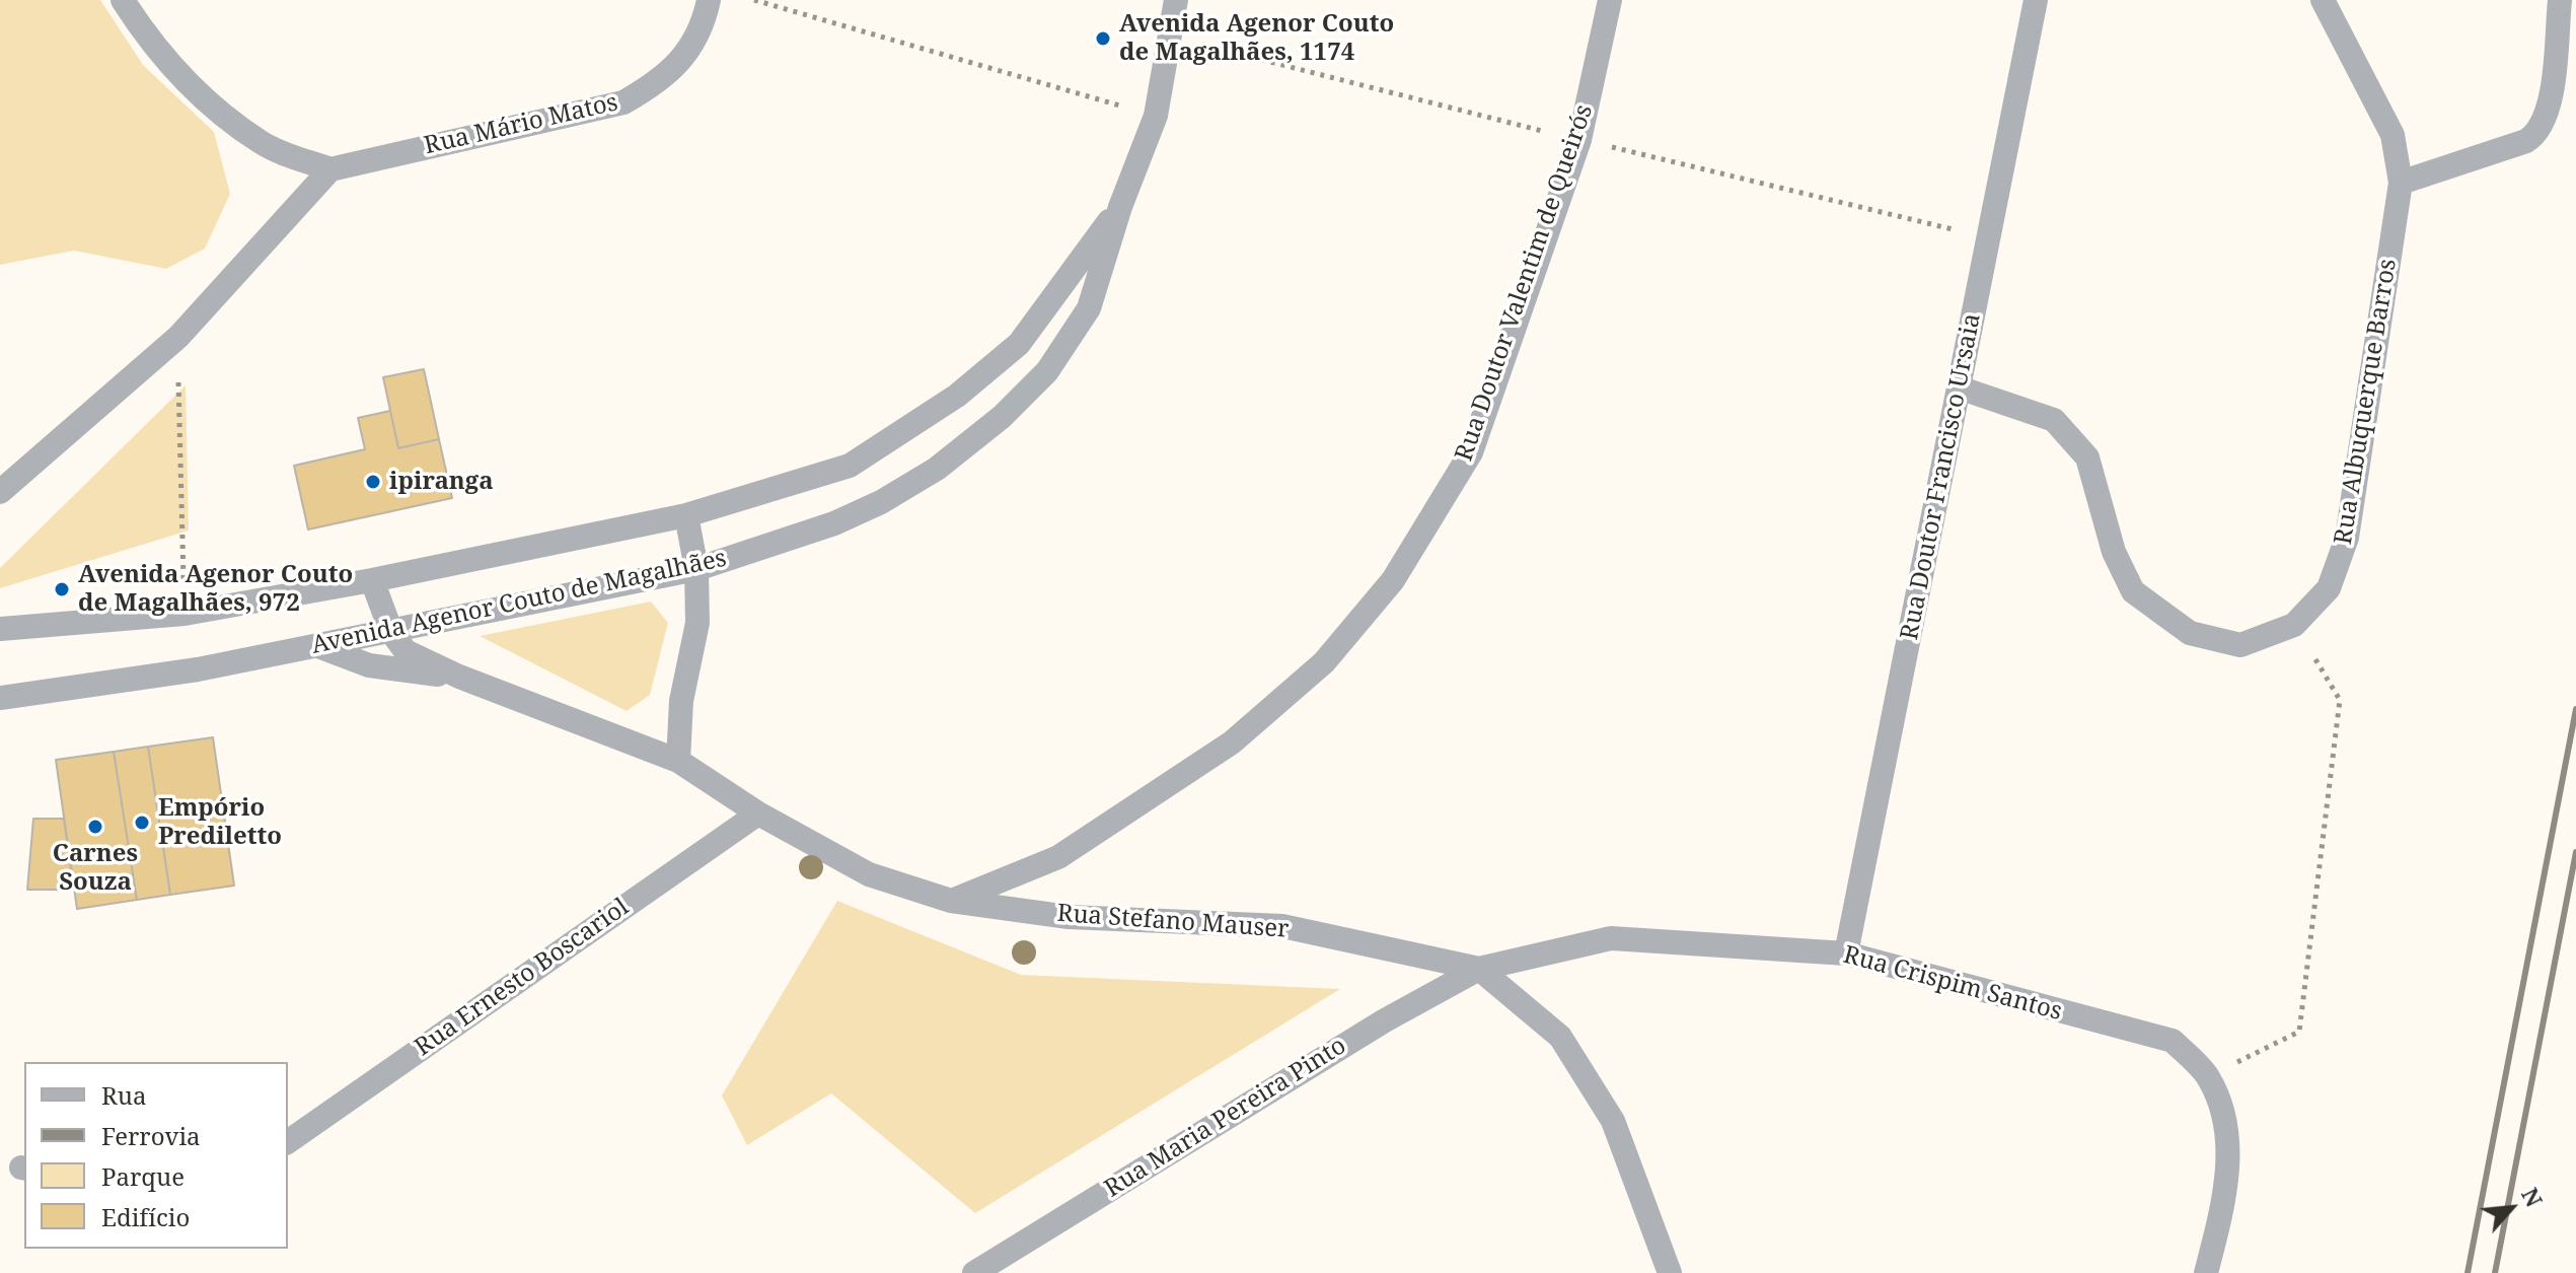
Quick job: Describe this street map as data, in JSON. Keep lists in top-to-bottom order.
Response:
{
  "streets": {
    "street": [
      "Rua Mário Matos",
      "Rua Doutor Valentim de Queirós",
      "Rua Albuquerque Barros",
      "Rua Doutor Francisco Ursaia",
      "Avenida Agenor Couto de Magalhães",
      "Rua Stefano Mauser",
      "Rua Ernesto Boscariol",
      "Rua Crispim Santos",
      "Rua Maria Pereira Pinto"
    ]
  },
  "crossings": [
    ["Rua Doutor Valentim de Queirós", "Rua Stefano Mauser"],
    ["Rua Albuquerque Barros", "Rua Doutor Francisco Ursaia"],
    ["Rua Doutor Francisco Ursaia", "Rua Crispim Santos"],
    ["Avenida Agenor Couto de Magalhães", "Rua Stefano Mauser"],
    ["Rua Stefano Mauser", "Rua Ernesto Boscariol"],
    ["Rua Stefano Mauser", "Rua Crispim Santos"],
    ["Rua Stefano Mauser", "Rua Maria Pereira Pinto"],
    ["Rua Crispim Santos", "Rua Maria Pereira Pinto"]
  ],
  "places": [
    "Avenida Agenor Couto de Magalhães, 1174",
    "ipiranga",
    "Avenida Agenor Couto de Magalhães, 972",
    "Empório Prediletto",
    "Carnes Souza"
  ],
  "legend": [
    "Rua",
    "Ferrovia",
    "Parque",
    "Edifício"
  ],
  "north": "top right"
}
